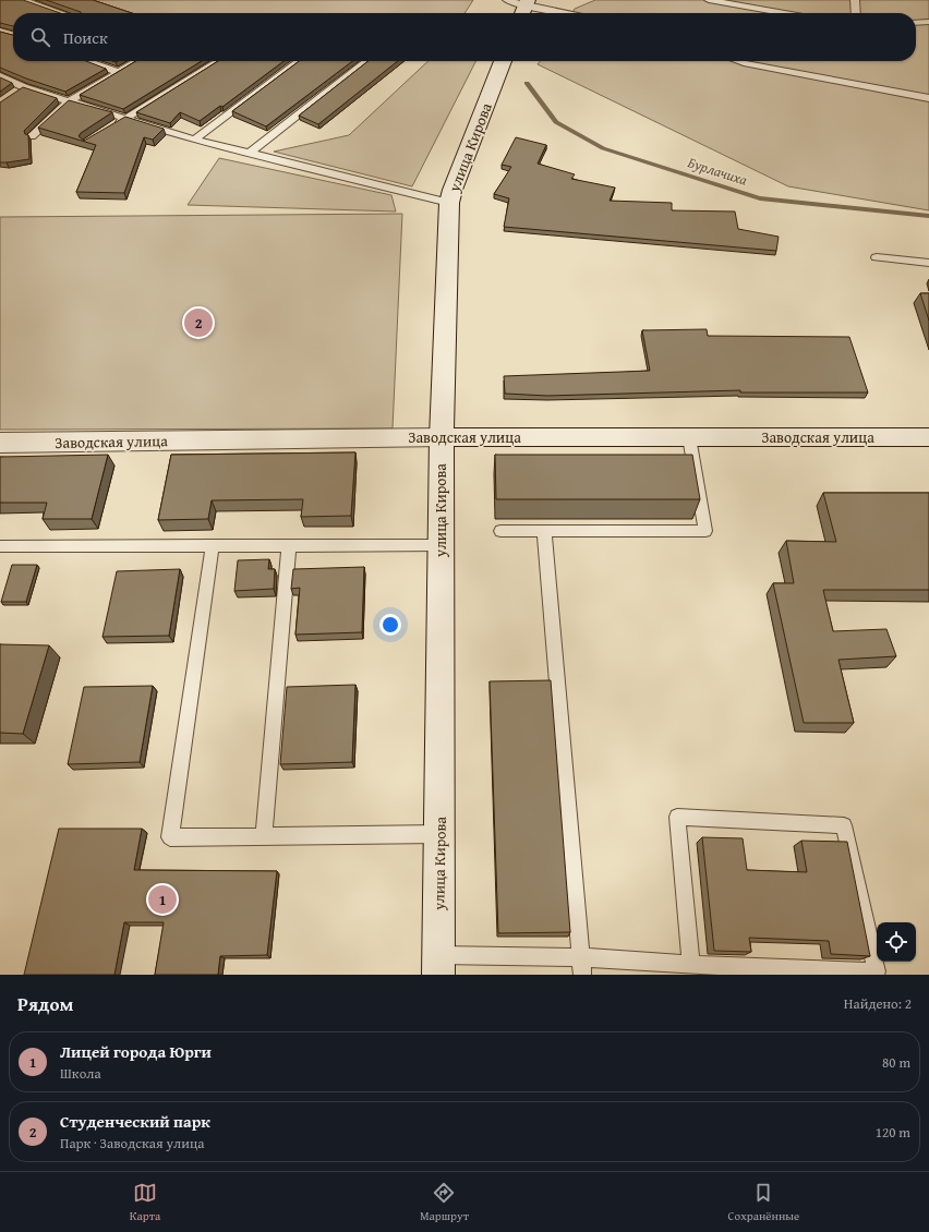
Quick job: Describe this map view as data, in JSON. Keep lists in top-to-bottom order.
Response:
{
  "streets": {
    "street": ["улица Кирова", "Заводская улица"]
  },
  "crossings": [
    ["улица Кирова", "Заводская улица"]
  ],
  "water": ["Бурлачиха"],
  "page": {
    "search": "Поиск",
    "pins": ["2", "1"],
    "heading": ["Рядом", "Найдено: 2"],
    "list": [
      {
        "mark": "1",
        "name": "Лицей города Юрги",
        "note": "Школа",
        "value": "80 m"
      },
      {
        "mark": "2",
        "name": "Студенческий парк",
        "note": "Парк · Заводская улица",
        "value": "120 m"
      }
    ],
    "nav": ["Карта", "Маршрут", "Сохранённые"]
  }
}
